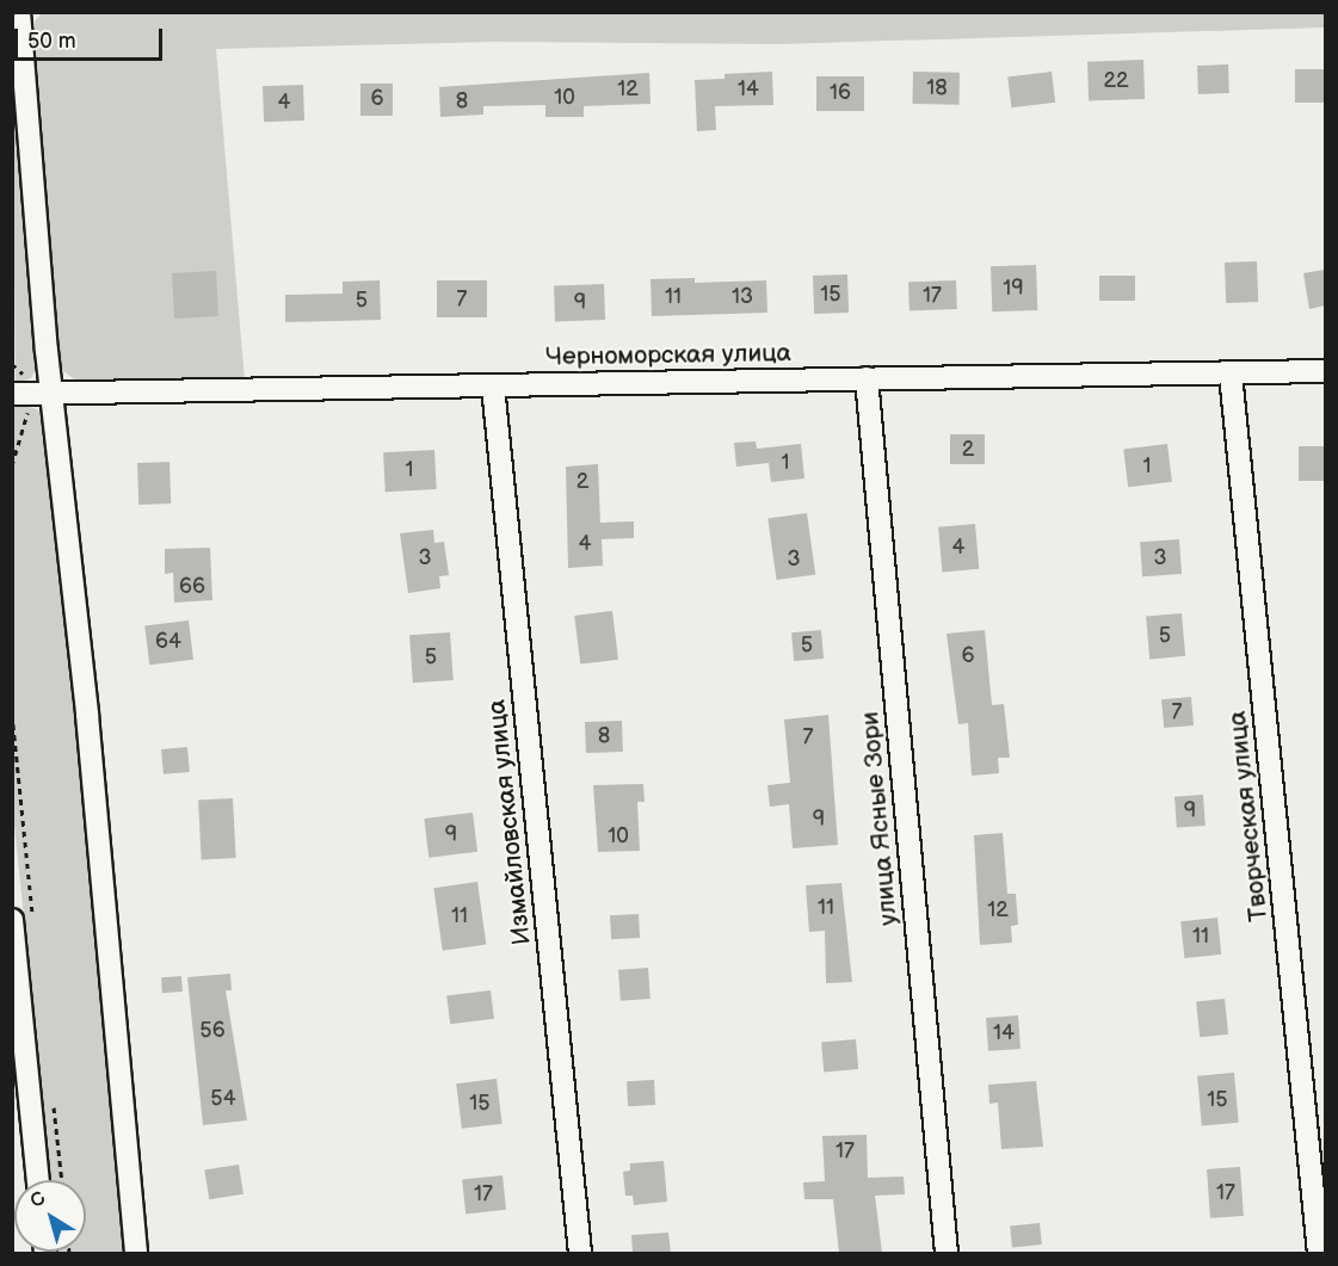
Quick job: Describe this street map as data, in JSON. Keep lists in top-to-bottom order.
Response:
{
  "streets": {
    "street": [
      "Черноморская улица",
      "Творческая улица",
      "улица Ясные Зори",
      "Измайловская улица"
    ]
  },
  "crossings": [
    ["Черноморская улица", "Творческая улица"],
    ["Черноморская улица", "улица Ясные Зори"],
    ["Черноморская улица", "Измайловская улица"]
  ],
  "house_numbers": [
    "22",
    "18",
    "12",
    "14",
    "16",
    "10",
    "6",
    "8",
    "4",
    "19",
    "15",
    "17",
    "11",
    "13",
    "7",
    "5",
    "9",
    "2",
    "1",
    "1",
    "1",
    "2",
    "4",
    "4",
    "3",
    "3",
    "3",
    "66",
    "5",
    "64",
    "5",
    "6",
    "5",
    "7",
    "8",
    "7",
    "9",
    "9",
    "9",
    "10",
    "11",
    "12",
    "11",
    "11",
    "56",
    "14",
    "54",
    "15",
    "15",
    "17",
    "17",
    "17"
  ],
  "scale_bar": "50 m",
  "north": "top left"
}
